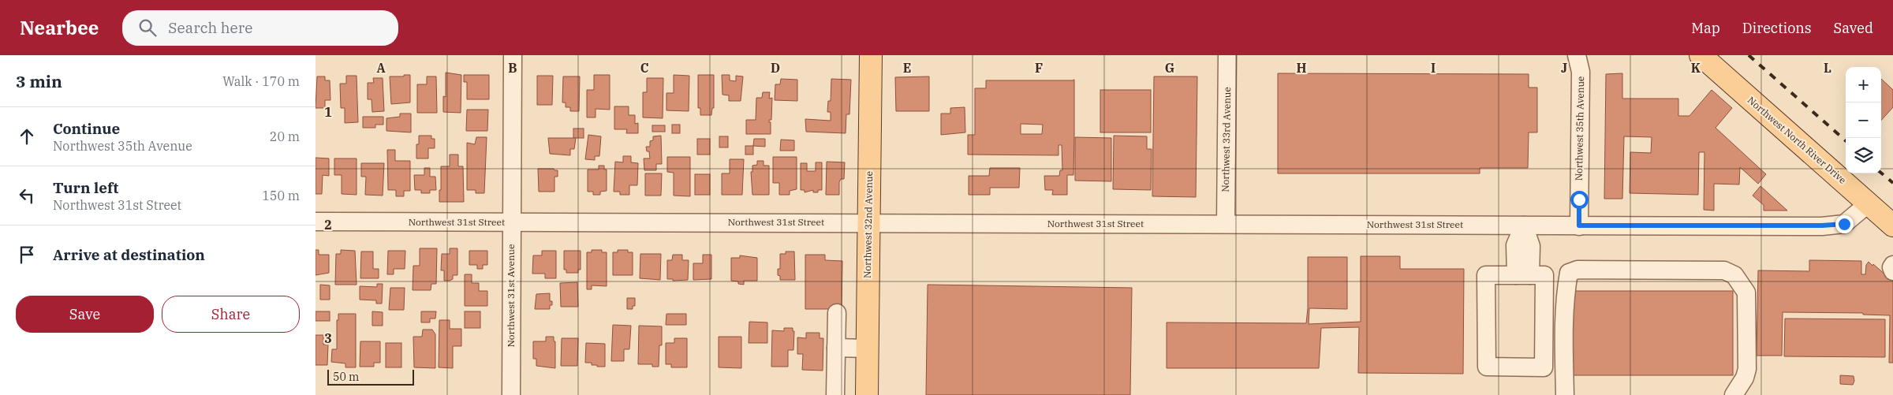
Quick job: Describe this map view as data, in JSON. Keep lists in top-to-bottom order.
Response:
{
  "streets": {
    "main road": ["Northwest North River Drive", "Northwest 32nd Avenue"],
    "street": [
      "Northwest 35th Avenue",
      "Northwest 33rd Avenue",
      "Northwest 31st Street",
      "Northwest 31st Avenue"
    ]
  },
  "crossings": [
    ["Northwest 35th Avenue", "Northwest 31st Street"],
    ["Northwest 33rd Avenue", "Northwest 31st Street"],
    ["Northwest North River Drive", "Northwest 31st Street"],
    ["Northwest 31st Street", "Northwest 32nd Avenue"],
    ["Northwest 31st Street", "Northwest 31st Avenue"]
  ],
  "scale_bar": "50 m",
  "page": {
    "header": "Nearbee",
    "search": "Search here",
    "nav": ["Map", "Directions", "Saved"],
    "heading": ["3 min", "Walk · 170 m"],
    "map_buttons": ["+", "−"],
    "list": [
      ["Continue", "Northwest 35th Avenue", "20 m"],
      ["Turn left", "Northwest 31st Street", "150 m"],
      "Arrive at destination"
    ],
    "buttons": ["Save", "Share"],
    "scale": "50 m"
  },
  "grid": {
    "columns": [
      "A",
      "B",
      "C",
      "D",
      "E",
      "F",
      "G",
      "H",
      "I",
      "J",
      "K",
      "L"
    ],
    "rows": ["1", "2", "3"]
  }
}
